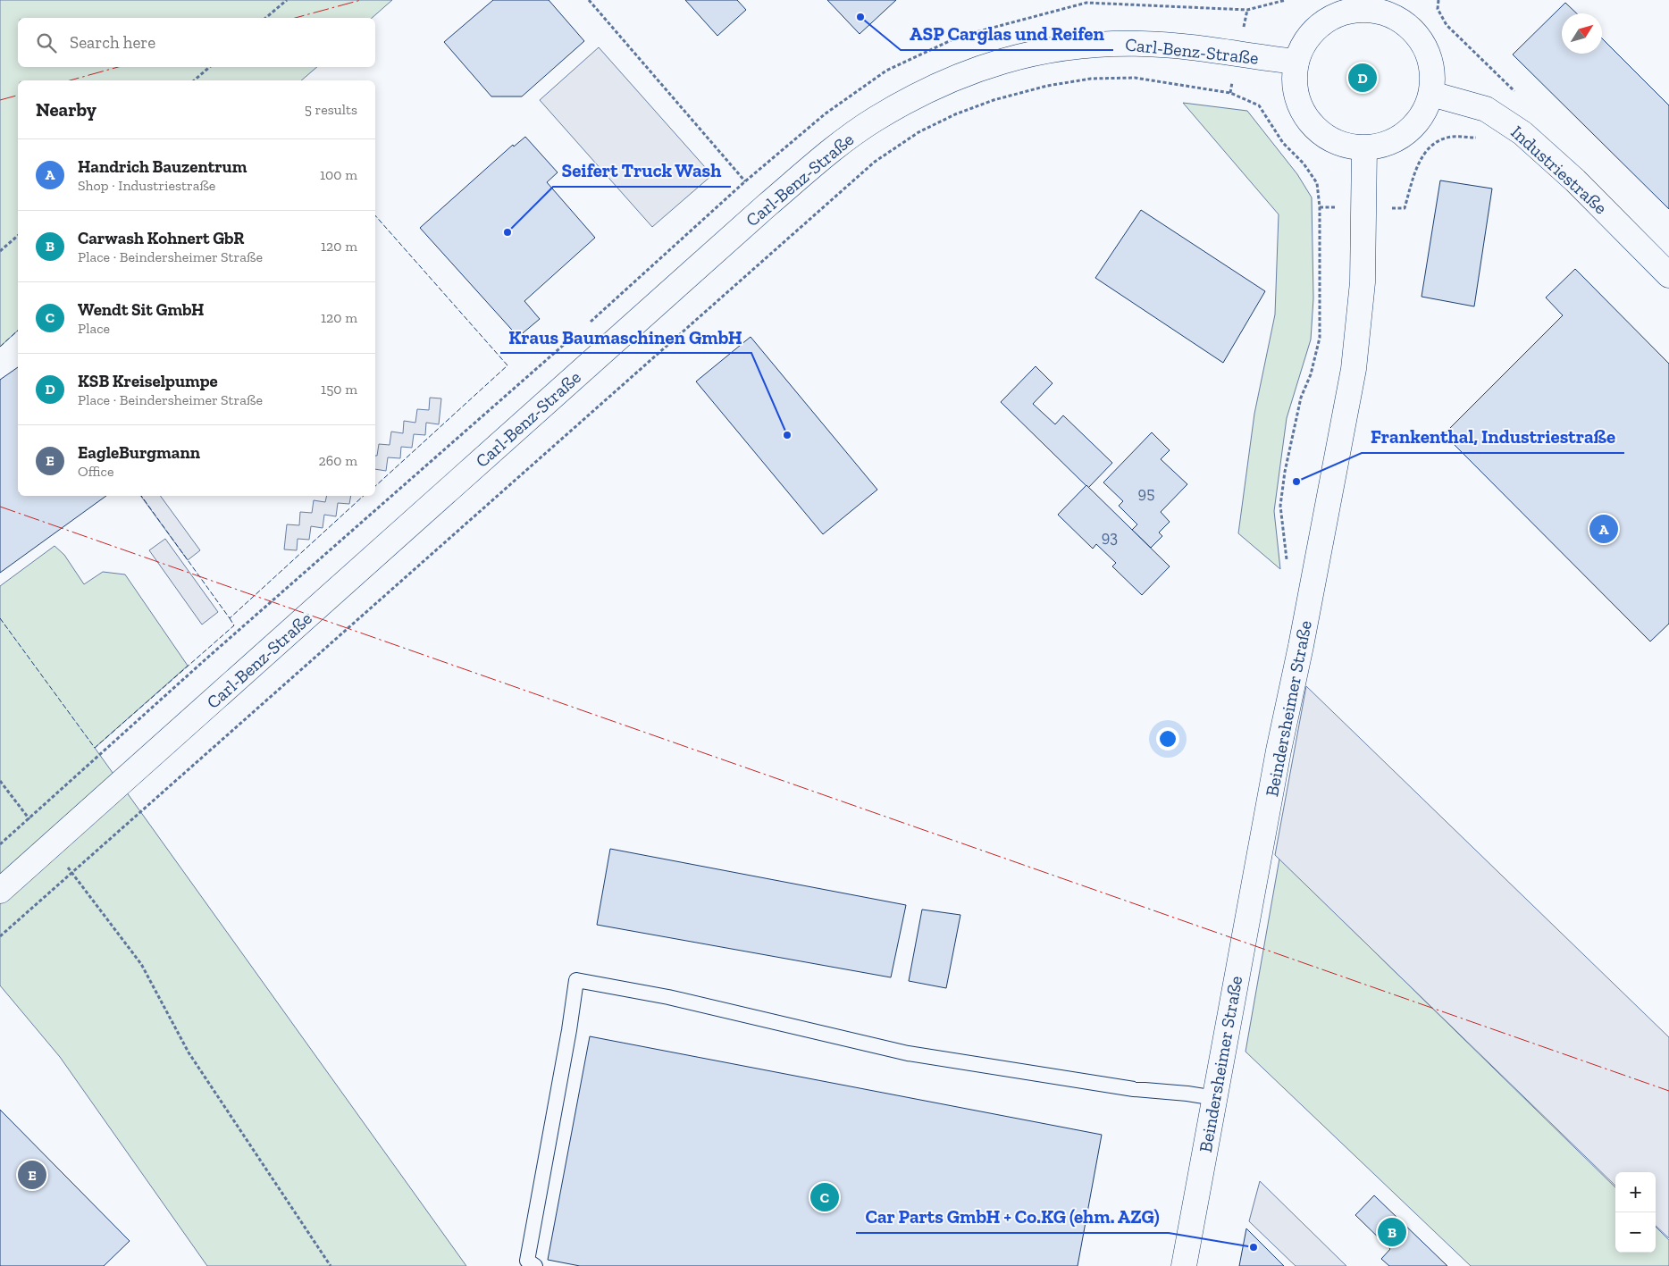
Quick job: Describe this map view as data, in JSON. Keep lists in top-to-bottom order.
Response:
{
  "streets": {
    "street": ["Carl-Benz-Straße", "Industriestraße", "Beindersheimer Straße"]
  },
  "crossings": [
    ["Carl-Benz-Straße", "Industriestraße"],
    ["Carl-Benz-Straße", "Beindersheimer Straße"],
    ["Industriestraße", "Beindersheimer Straße"]
  ],
  "places": [
    "ASP Carglas und Reifen",
    "Seifert Truck Wash",
    "Kraus Baumaschinen GmbH",
    "Frankenthal, Industriestraße",
    "Car Parts GmbH + Co.KG (ehm. AZG)"
  ],
  "house_numbers": ["95", "93"],
  "north": "top right",
  "page": {
    "search": "Search here",
    "pins": [
      "D",
      "A",
      "E",
      "C",
      "B"
    ],
    "heading": ["Nearby", "5 results"],
    "list": [
      {
        "mark": "A",
        "name": "Handrich Bauzentrum",
        "note": "Shop · Industriestraße",
        "value": "100 m"
      },
      {
        "mark": "B",
        "name": "Carwash Kohnert GbR",
        "note": "Place · Beindersheimer Straße",
        "value": "120 m"
      },
      {
        "mark": "C",
        "name": "Wendt Sit GmbH",
        "note": "Place",
        "value": "120 m"
      },
      {
        "mark": "D",
        "name": "KSB Kreiselpumpe",
        "note": "Place · Beindersheimer Straße",
        "value": "150 m"
      },
      {
        "mark": "E",
        "name": "EagleBurgmann",
        "note": "Office",
        "value": "260 m"
      }
    ],
    "map_buttons": ["+", "−"]
  }
}
